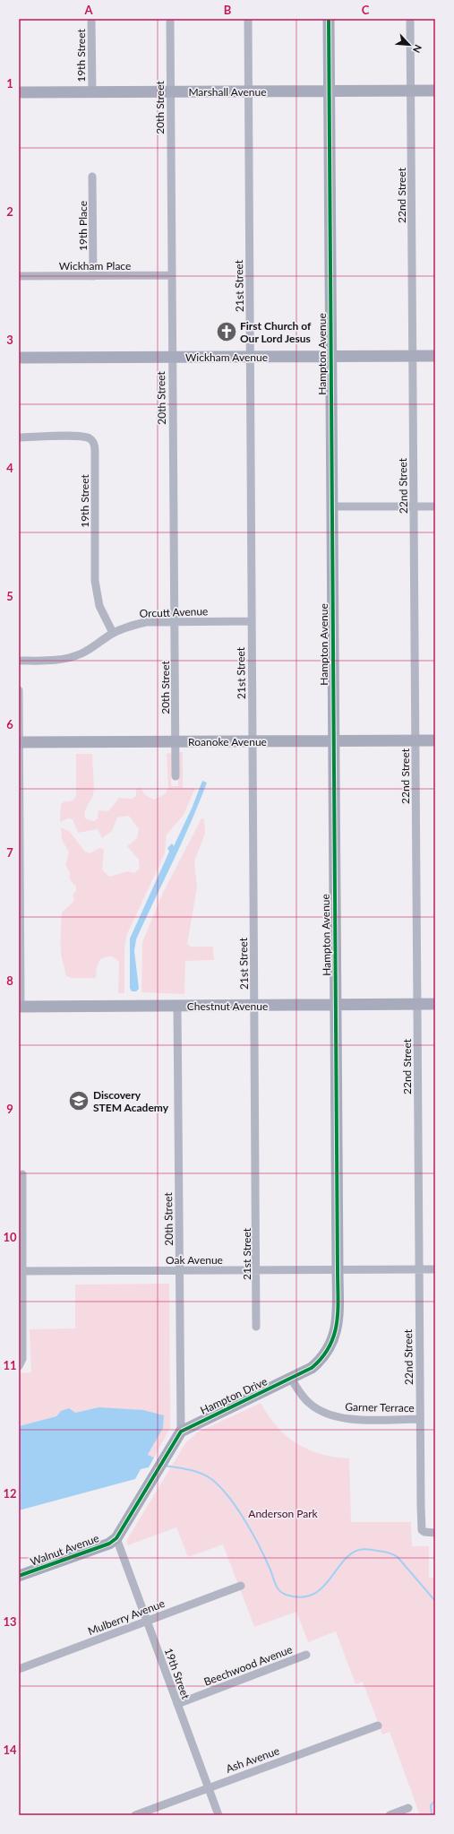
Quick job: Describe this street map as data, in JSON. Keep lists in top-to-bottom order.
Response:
{
  "streets": {
    "street": [
      "19th Street",
      "Marshall Avenue",
      "20th Street",
      "22nd Street",
      "19th Place",
      "Wickham Place",
      "21st Street",
      "Hampton Avenue",
      "Wickham Avenue",
      "Orcutt Avenue",
      "Roanoke Avenue",
      "Chestnut Avenue",
      "Oak Avenue",
      "Hampton Drive",
      "Garner Terrace",
      "Walnut Avenue",
      "Mulberry Avenue",
      "Beechwood Avenue",
      "Ash Avenue"
    ]
  },
  "crossings": [
    ["19th Street", "Marshall Avenue"],
    ["19th Street", "Orcutt Avenue"],
    ["19th Street", "Walnut Avenue"],
    ["19th Street", "Mulberry Avenue"],
    ["19th Street", "Beechwood Avenue"],
    ["19th Street", "Ash Avenue"],
    ["Marshall Avenue", "20th Street"],
    ["Marshall Avenue", "22nd Street"],
    ["Marshall Avenue", "21st Street"],
    ["Marshall Avenue", "Hampton Avenue"],
    ["20th Street", "Wickham Place"],
    ["20th Street", "Wickham Avenue"],
    ["20th Street", "Orcutt Avenue"],
    ["20th Street", "Roanoke Avenue"],
    ["20th Street", "Chestnut Avenue"],
    ["20th Street", "Oak Avenue"],
    ["20th Street", "Hampton Drive"],
    ["22nd Street", "Wickham Avenue"],
    ["22nd Street", "Roanoke Avenue"],
    ["22nd Street", "Chestnut Avenue"],
    ["22nd Street", "Oak Avenue"],
    ["22nd Street", "Garner Terrace"],
    ["19th Place", "Wickham Place"],
    ["21st Street", "Wickham Avenue"],
    ["21st Street", "Orcutt Avenue"],
    ["21st Street", "Roanoke Avenue"],
    ["21st Street", "Chestnut Avenue"],
    ["21st Street", "Oak Avenue"],
    ["Hampton Avenue", "Wickham Avenue"],
    ["Hampton Avenue", "Roanoke Avenue"],
    ["Hampton Avenue", "Chestnut Avenue"],
    ["Hampton Avenue", "Oak Avenue"],
    ["Hampton Avenue", "Hampton Drive"],
    ["Oak Avenue", "Hampton Drive"],
    ["Hampton Drive", "Garner Terrace"]
  ],
  "parks": ["Anderson Park"],
  "places": {
    "church": ["First Church of Our Lord Jesus"],
    "school or university": ["Discovery STEM Academy"]
  },
  "north": "bottom right",
  "grid": {
    "columns": ["A", "B", "C"],
    "rows": [
      "1",
      "2",
      "3",
      "4",
      "5",
      "6",
      "7",
      "8",
      "9",
      "10",
      "11",
      "12",
      "13",
      "14"
    ]
  }
}
